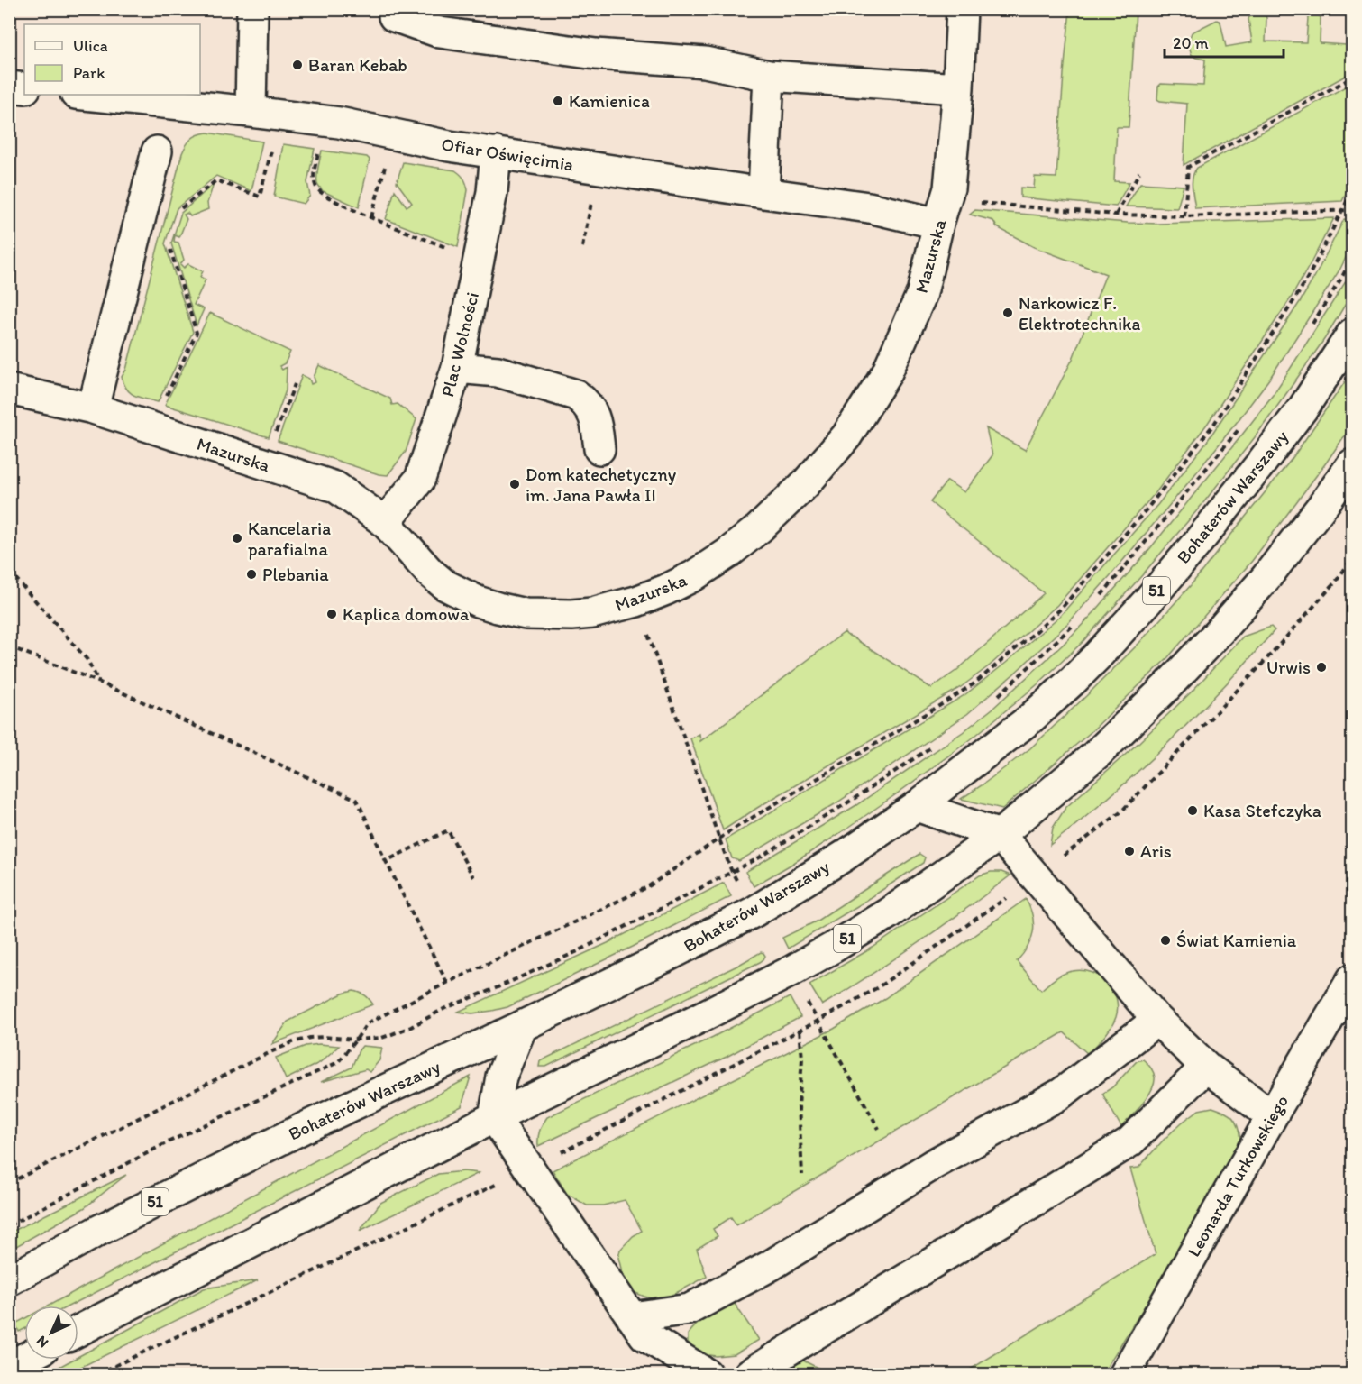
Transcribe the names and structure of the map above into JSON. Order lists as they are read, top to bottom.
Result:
{
  "streets": {
    "street": [
      "Ofiar Oświęcimia",
      "Mazurska",
      "Plac Wolności",
      "Bohaterów Warszawy",
      "51",
      "Leonarda Turkowskiego"
    ]
  },
  "crossings": [
    ["Ofiar Oświęcimia", "Mazurska"],
    ["Ofiar Oświęcimia", "Plac Wolności"],
    ["Mazurska", "Plac Wolności"]
  ],
  "places": [
    "Baran Kebab",
    "Kamienica",
    "Narkowicz F. Elektrotechnika",
    "Dom katechetyczny im. Jana Pawła II",
    "Kancelaria parafialna",
    "Plebania",
    "Kaplica domowa",
    "Urwis",
    "Kasa Stefczyka",
    "Aris",
    "Świat Kamienia"
  ],
  "legend": ["Ulica", "Park"],
  "scale_bar": "20 m",
  "north": "bottom left"
}
